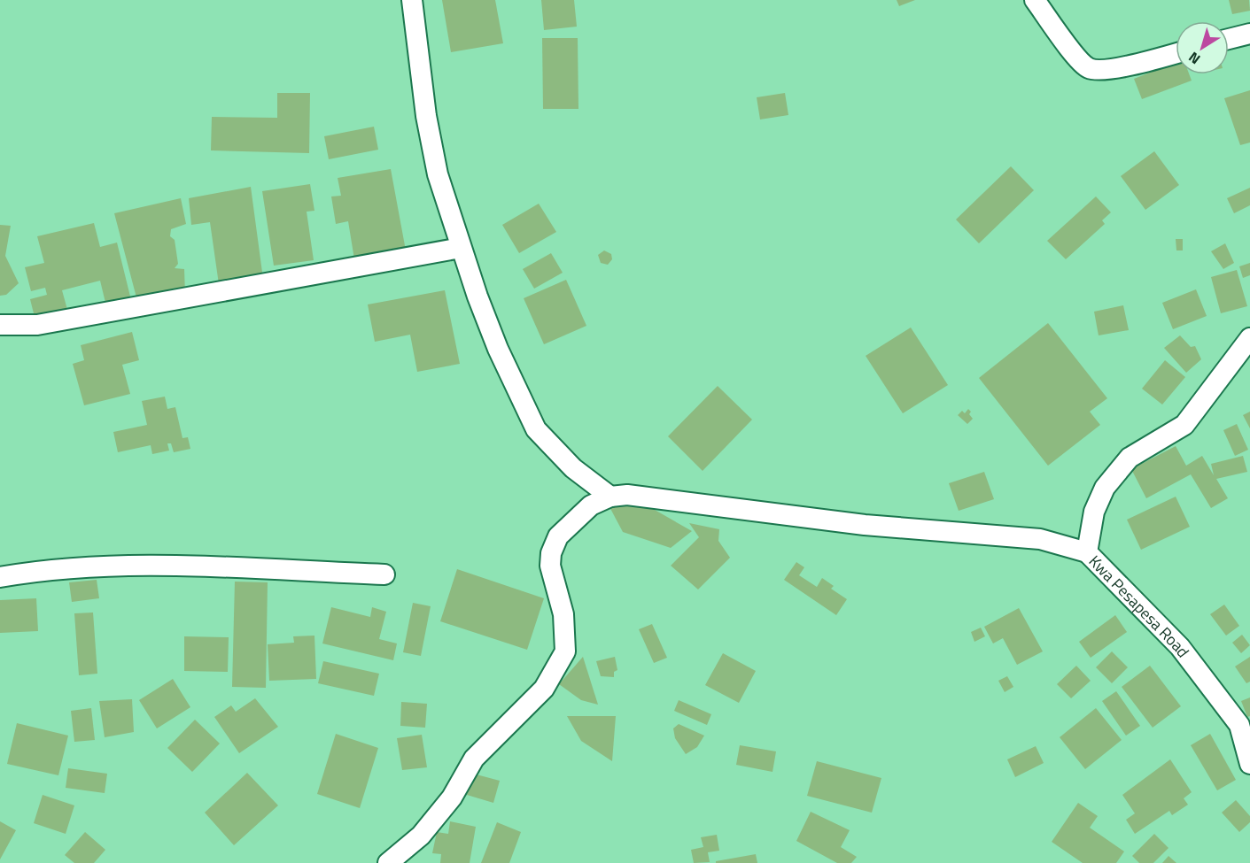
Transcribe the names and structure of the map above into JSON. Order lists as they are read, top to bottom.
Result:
{
  "streets": {
    "street": ["Kwa Pesapesa Road"]
  },
  "north": "bottom left"
}
